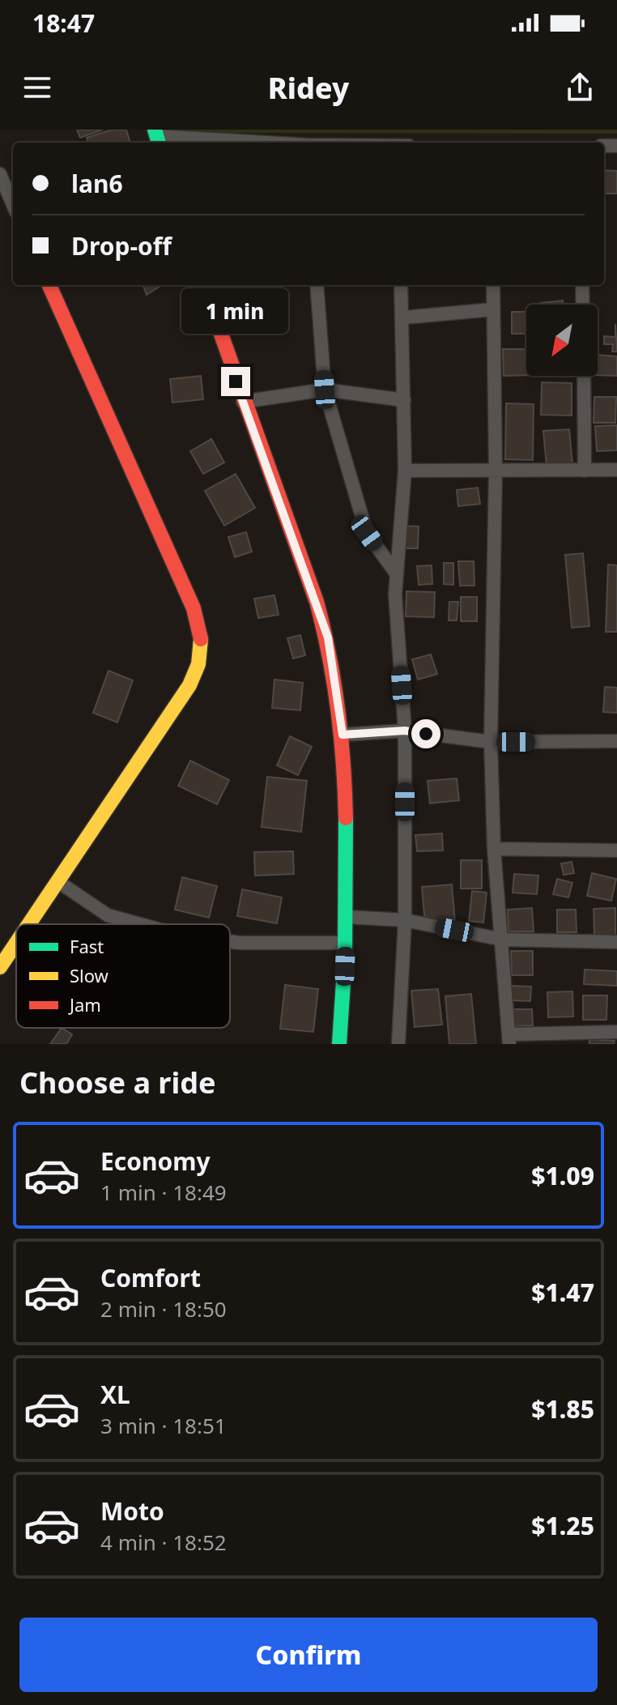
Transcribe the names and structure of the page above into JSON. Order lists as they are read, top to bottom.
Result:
{
  "legend": ["Fast", "Slow", "Jam"],
  "north": "bottom left",
  "page": {
    "status": "18:47",
    "header": "Ridey",
    "banner": ["lan6", "Drop-off"],
    "bubble": "1 min",
    "heading": "Choose a ride",
    "list": [
      {
        "name": "Economy",
        "note": "1 min · 18:49",
        "value": "$1.09"
      },
      {
        "name": "Comfort",
        "note": "2 min · 18:50",
        "value": "$1.47"
      },
      {
        "name": "XL",
        "note": "3 min · 18:51",
        "value": "$1.85"
      },
      {
        "name": "Moto",
        "note": "4 min · 18:52",
        "value": "$1.25"
      }
    ],
    "buttons": "Confirm"
  }
}
